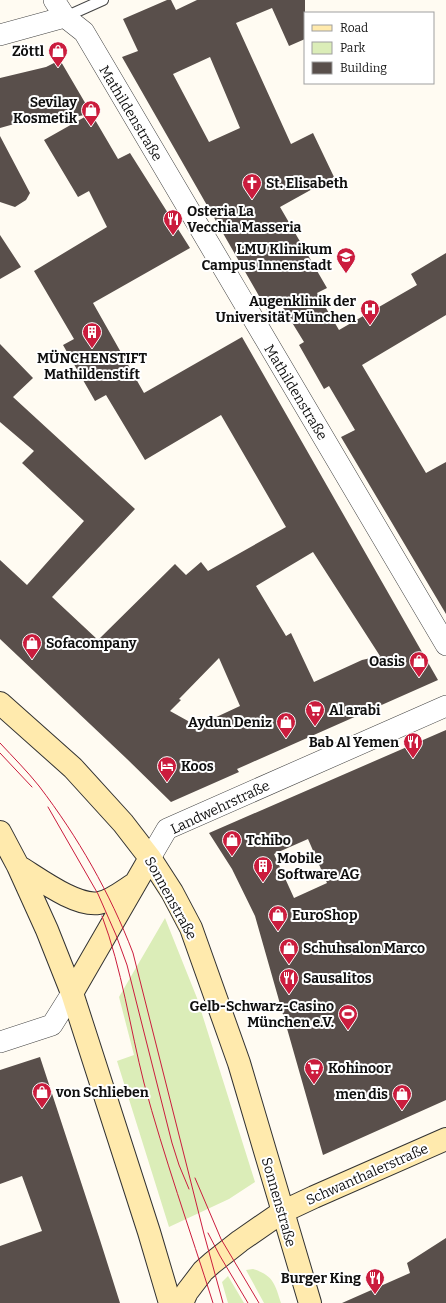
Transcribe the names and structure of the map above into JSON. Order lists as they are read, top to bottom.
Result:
{
  "streets": {
    "main road": ["Landwehrstraße", "Sonnenstraße", "Schwanthalerstraße"],
    "street": ["Mathildenstraße"]
  },
  "crossings": [
    ["Landwehrstraße", "Sonnenstraße"],
    ["Sonnenstraße", "Schwanthalerstraße"]
  ],
  "places": {
    "shop": [
      "Zöttl",
      "Sevilay Kosmetik",
      "Sofacompany",
      "Oasis",
      "Aydun Deniz",
      "Tchibo",
      "EuroShop",
      "Schuhsalon Marco",
      "von Schlieben",
      "men dis"
    ],
    "church": ["St. Elisabeth"],
    "restaurant": [
      "Osteria La Vecchia Masseria",
      "Bab Al Yemen",
      "Sausalitos",
      "Burger King"
    ],
    "school or university": ["LMU Klinikum Campus Innenstadt"],
    "hospital": ["Augenklinik der Universität München"],
    "building": ["MÜNCHENSTIFT Mathildenstift", "Mobile Software AG"],
    "supermarket": ["Al arabi", "Kohinoor"],
    "hotel": ["Koos"],
    "sports": ["Gelb-Schwarz-Casino München e.V."]
  },
  "legend": ["Road", "Park", "Building"]
}
